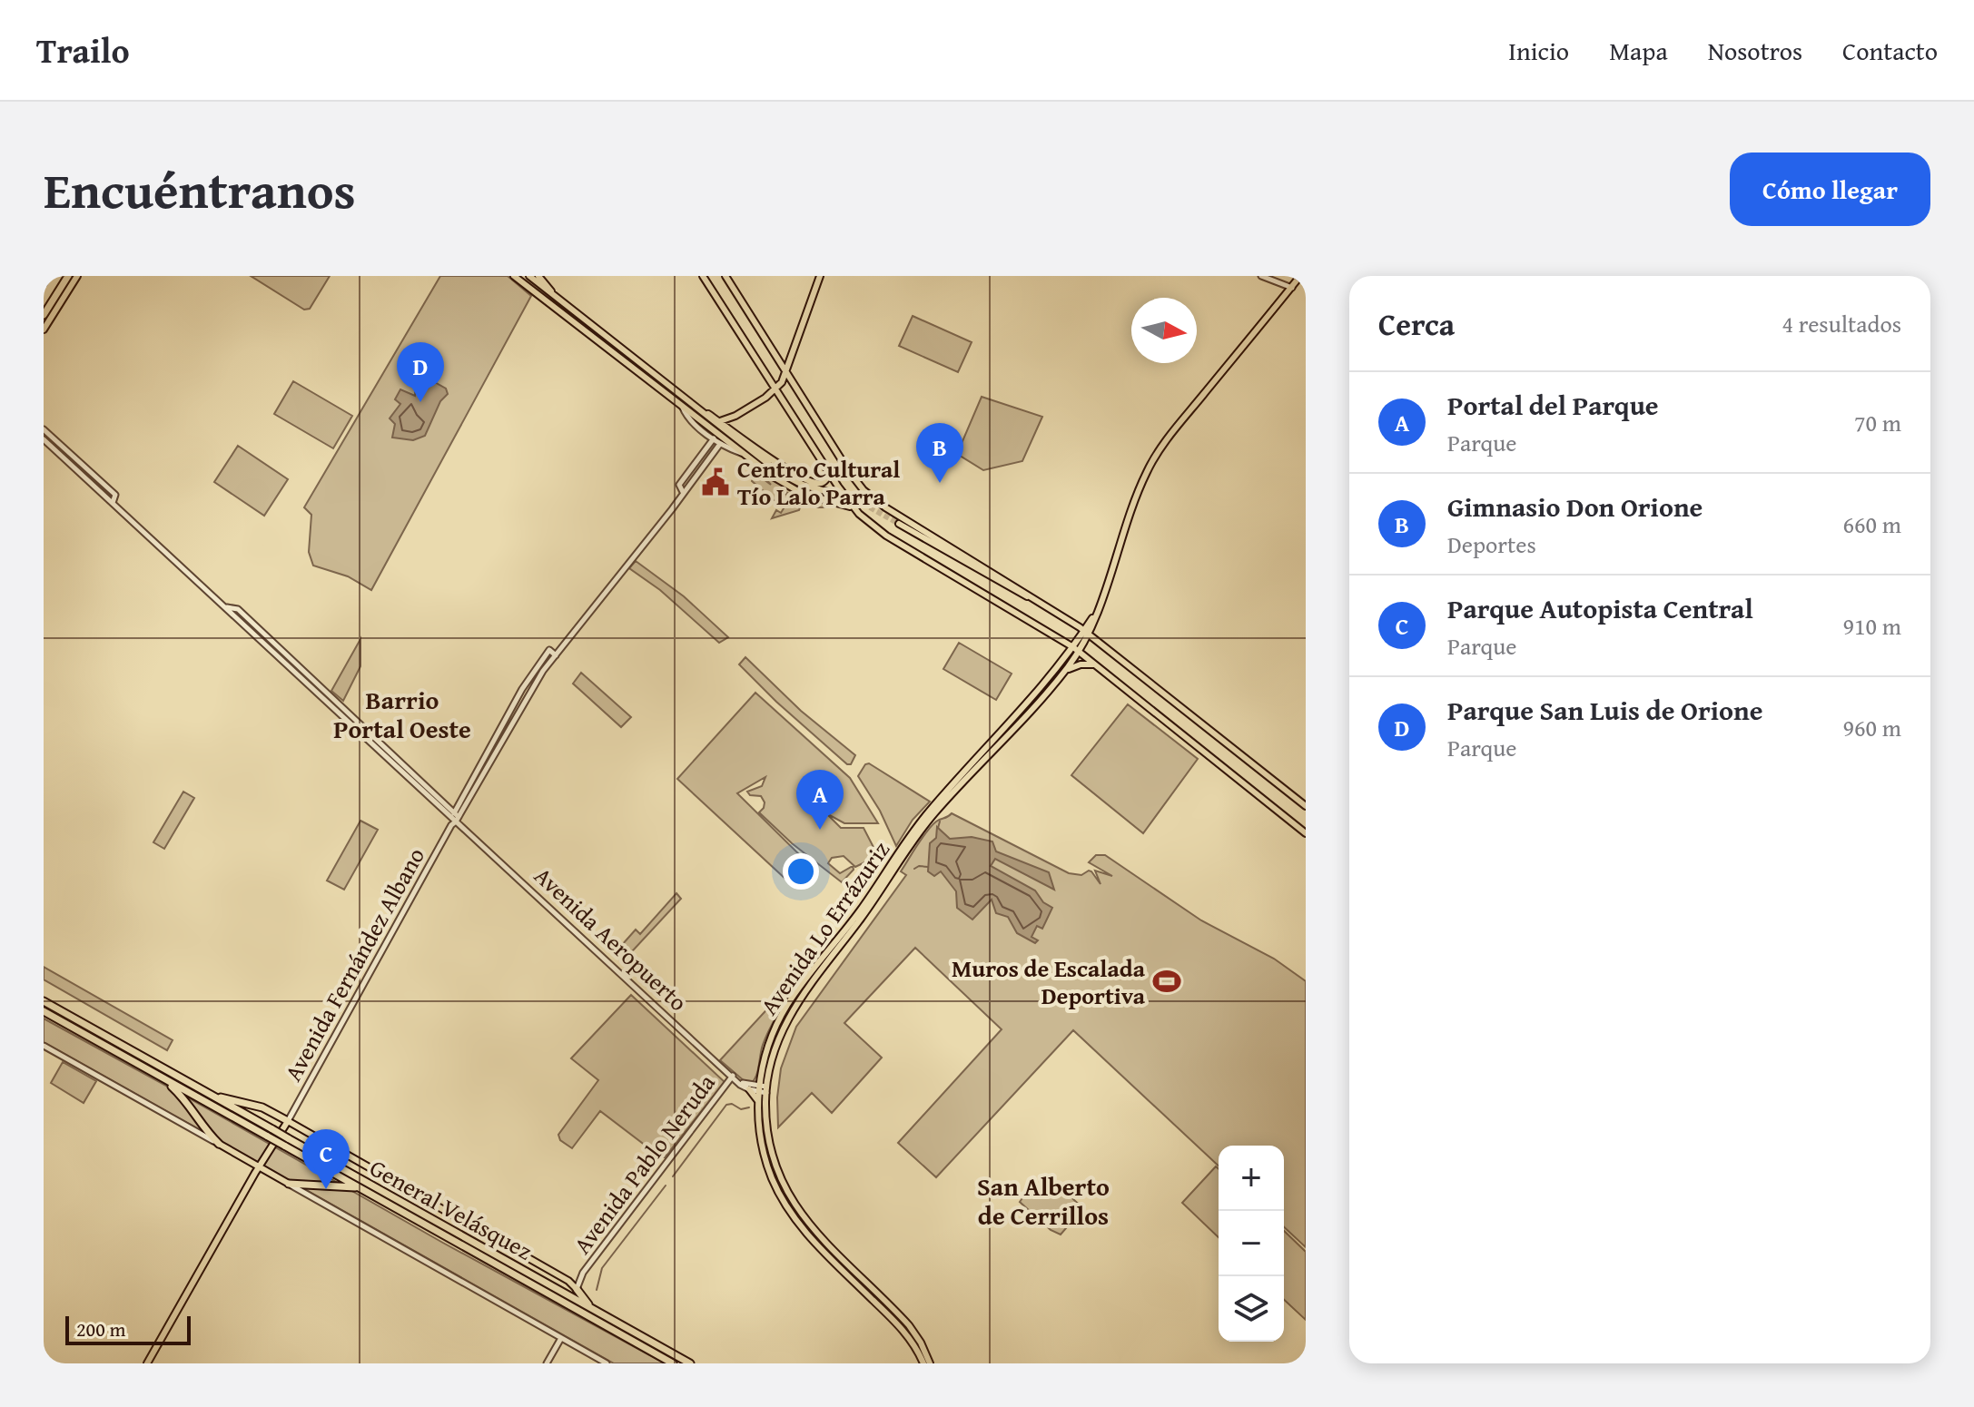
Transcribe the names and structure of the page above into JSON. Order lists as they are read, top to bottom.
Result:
{
  "streets": {
    "highway": ["General Velásquez"],
    "main road": ["Avenida Lo Errázuriz"],
    "street": ["Avenida Aeropuerto", "Avenida Fernández Albano", "Avenida Pablo Neruda"]
  },
  "crossings": [
    ["Avenida Lo Errázuriz", "Avenida Aeropuerto"],
    ["Avenida Aeropuerto", "Avenida Fernández Albano"],
    ["Avenida Aeropuerto", "Avenida Pablo Neruda"]
  ],
  "districts": ["Barrio Portal Oeste", "San Alberto de Cerrillos"],
  "places": {
    "public building": ["Centro Cultural Tío Lalo Parra"],
    "sports": ["Muros de Escalada Deportiva"]
  },
  "scale_bar": "200 m",
  "north": "right",
  "page": {
    "header": "Trailo",
    "nav": [
      "Inicio",
      "Mapa",
      "Nosotros",
      "Contacto"
    ],
    "title": "Encuéntranos",
    "buttons": "Cómo llegar",
    "heading": ["Cerca", "4 resultados"],
    "pins": [
      "D",
      "B",
      "A",
      "C"
    ],
    "list": [
      {
        "mark": "A",
        "name": "Portal del Parque",
        "note": "Parque",
        "value": "70 m"
      },
      {
        "mark": "B",
        "name": "Gimnasio Don Orione",
        "note": "Deportes",
        "value": "660 m"
      },
      {
        "mark": "C",
        "name": "Parque Autopista Central",
        "note": "Parque",
        "value": "910 m"
      },
      {
        "mark": "D",
        "name": "Parque San Luis de Orione",
        "note": "Parque",
        "value": "960 m"
      }
    ],
    "map_buttons": ["+", "−"],
    "scale": "200 m"
  }
}
